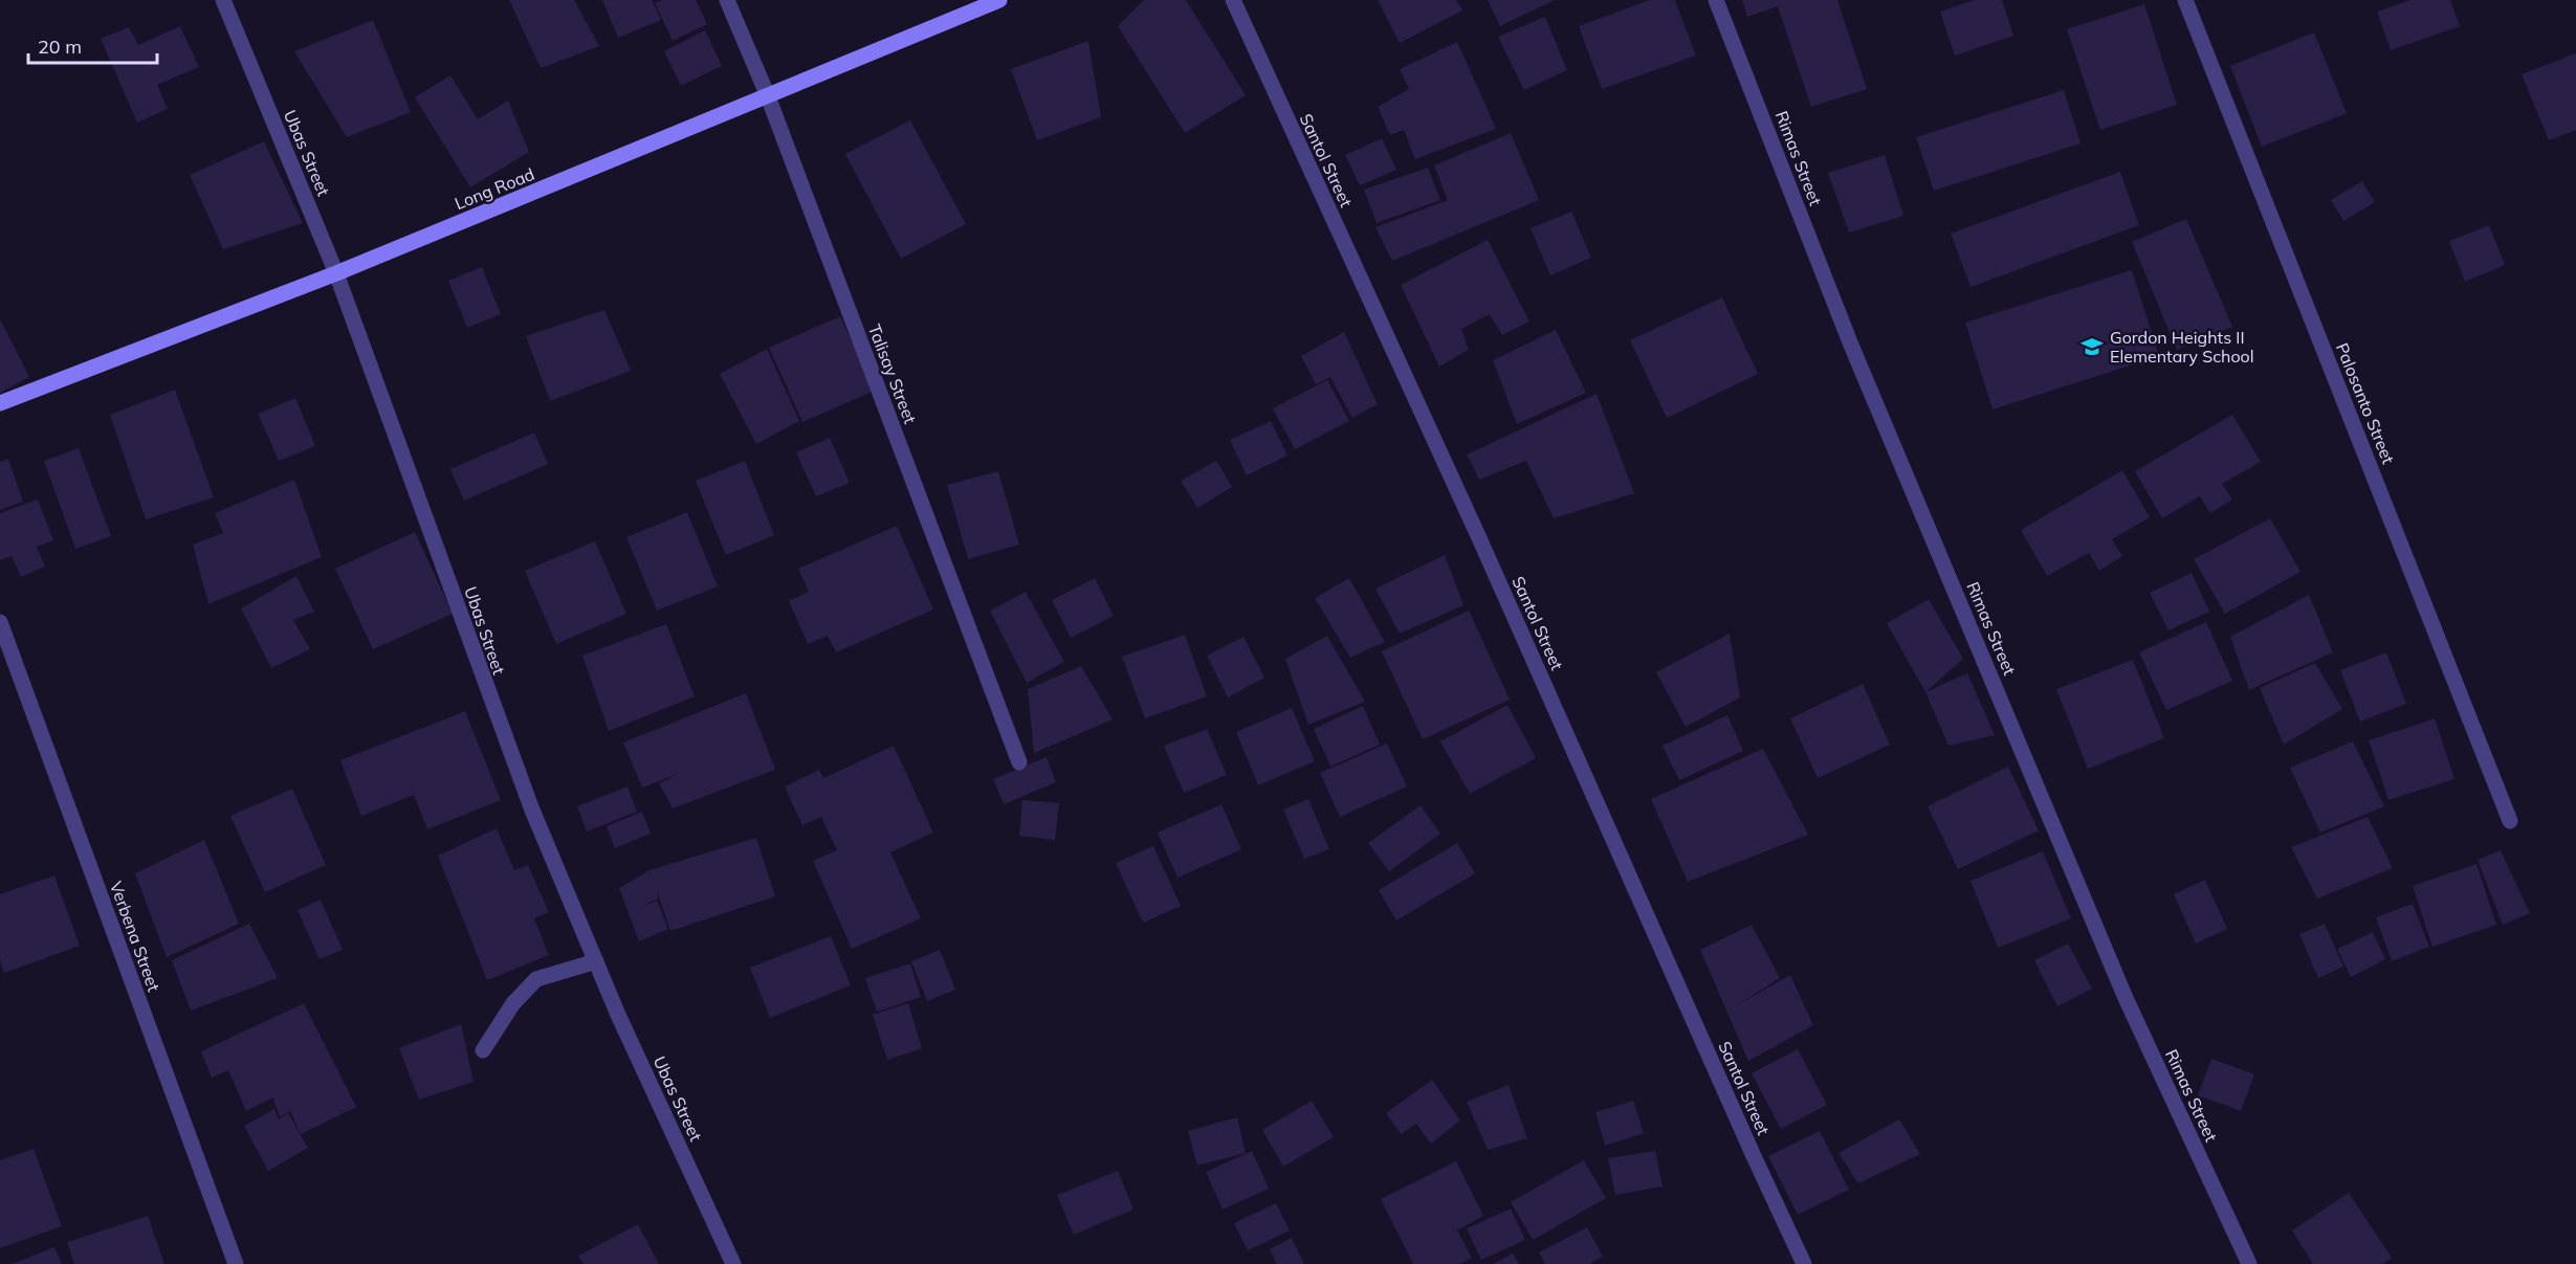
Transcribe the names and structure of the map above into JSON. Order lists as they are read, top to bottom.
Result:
{
  "streets": {
    "street": [
      "Ubas Street",
      "Rimas Street",
      "Santol Street",
      "Long Road",
      "Talisay Street",
      "Palosanto Street",
      "Verbena Street"
    ]
  },
  "crossings": [
    ["Ubas Street", "Long Road"],
    ["Long Road", "Talisay Street"]
  ],
  "places": {
    "school or university": ["Gordon Heights II Elementary School"]
  },
  "scale_bar": "20 m"
}
